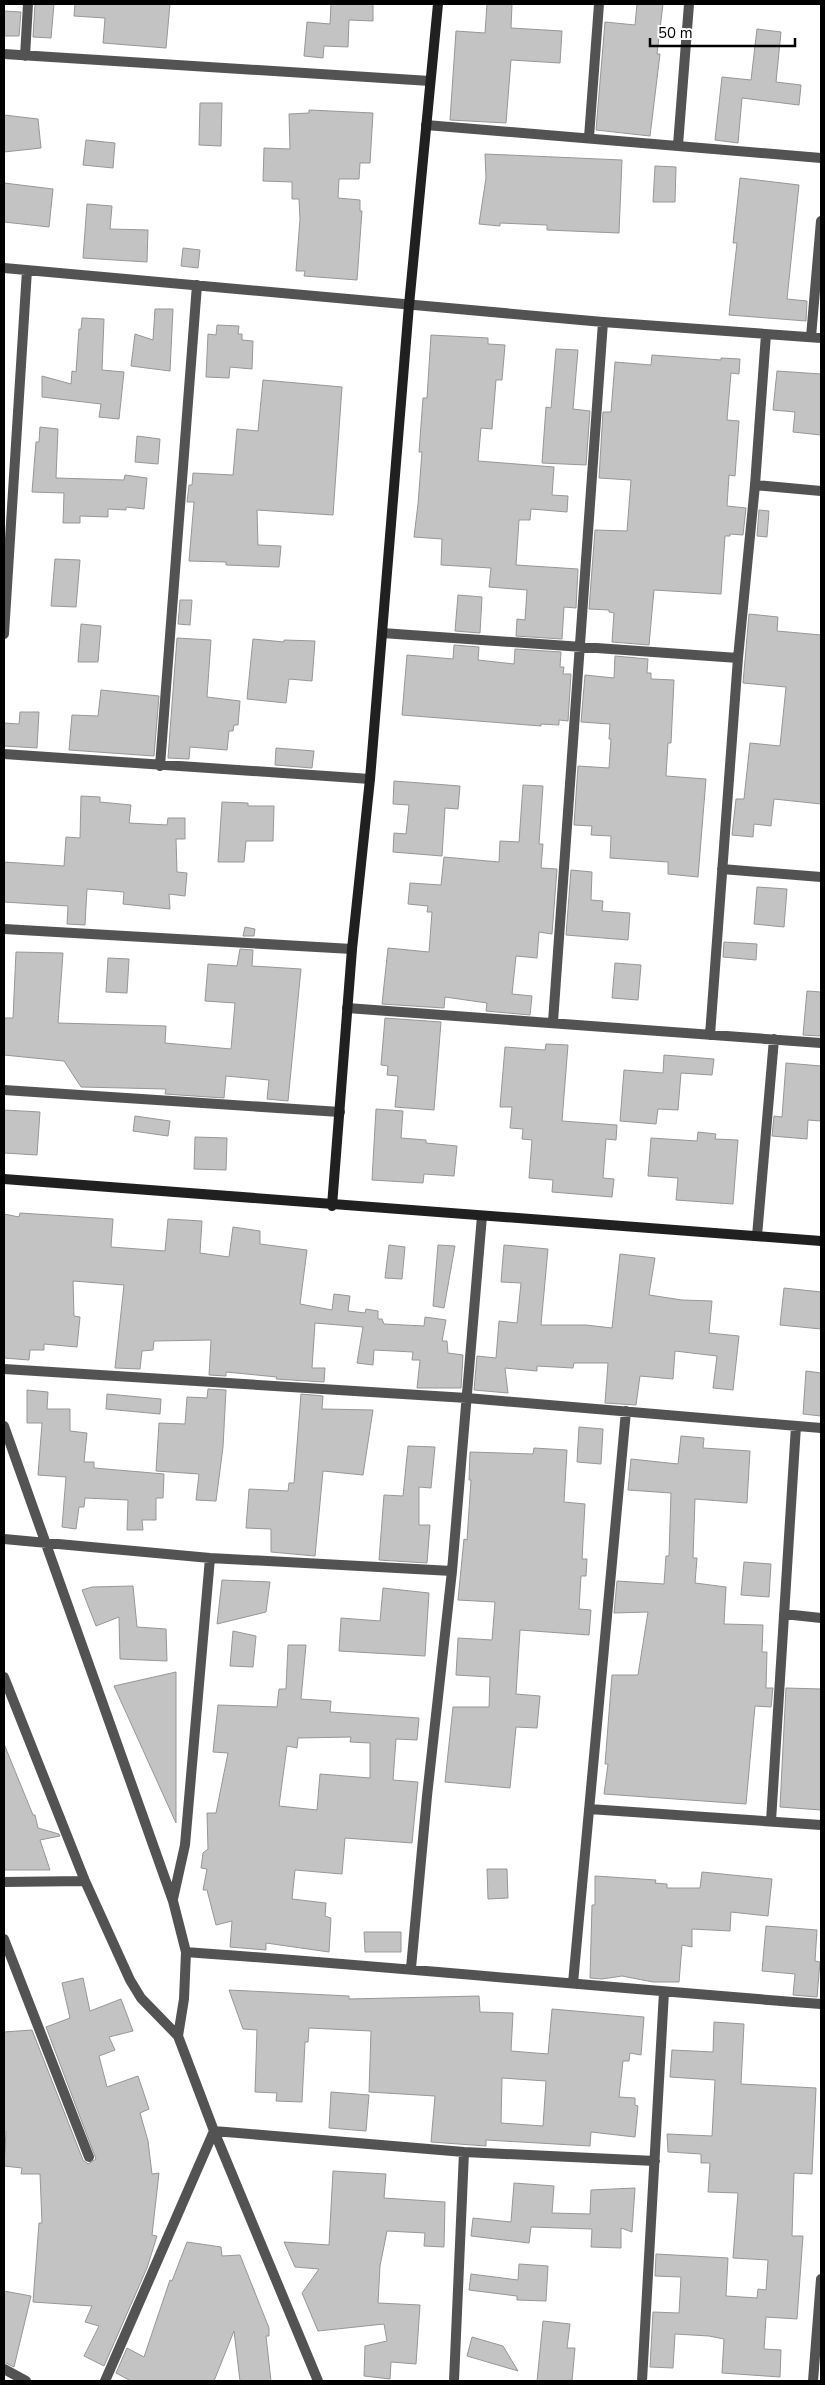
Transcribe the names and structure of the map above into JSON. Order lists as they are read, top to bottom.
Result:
{
  "scale_bar": "50 m"
}
